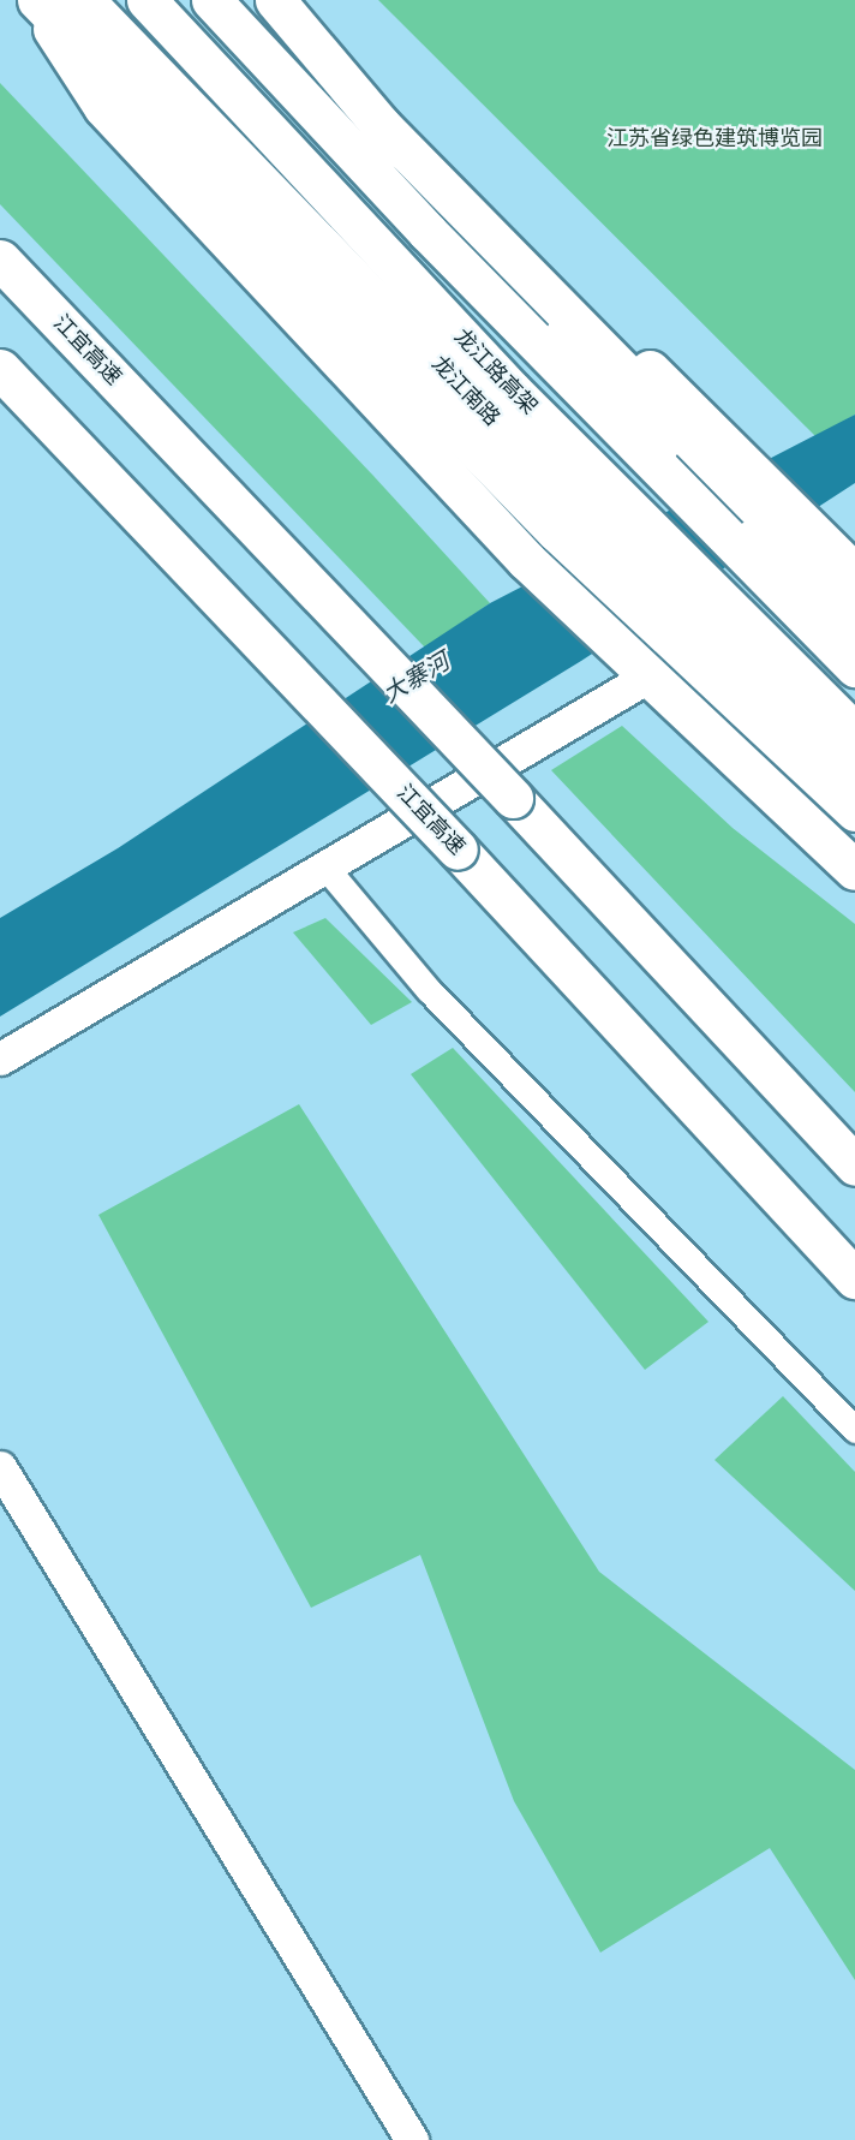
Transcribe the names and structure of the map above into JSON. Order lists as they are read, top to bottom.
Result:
{
  "streets": {
    "main road": ["江宜高速", "龙江路高架", "龙江南路"]
  },
  "water": ["大寨河"],
  "parks": ["江苏省绿色建筑博览园"]
}
